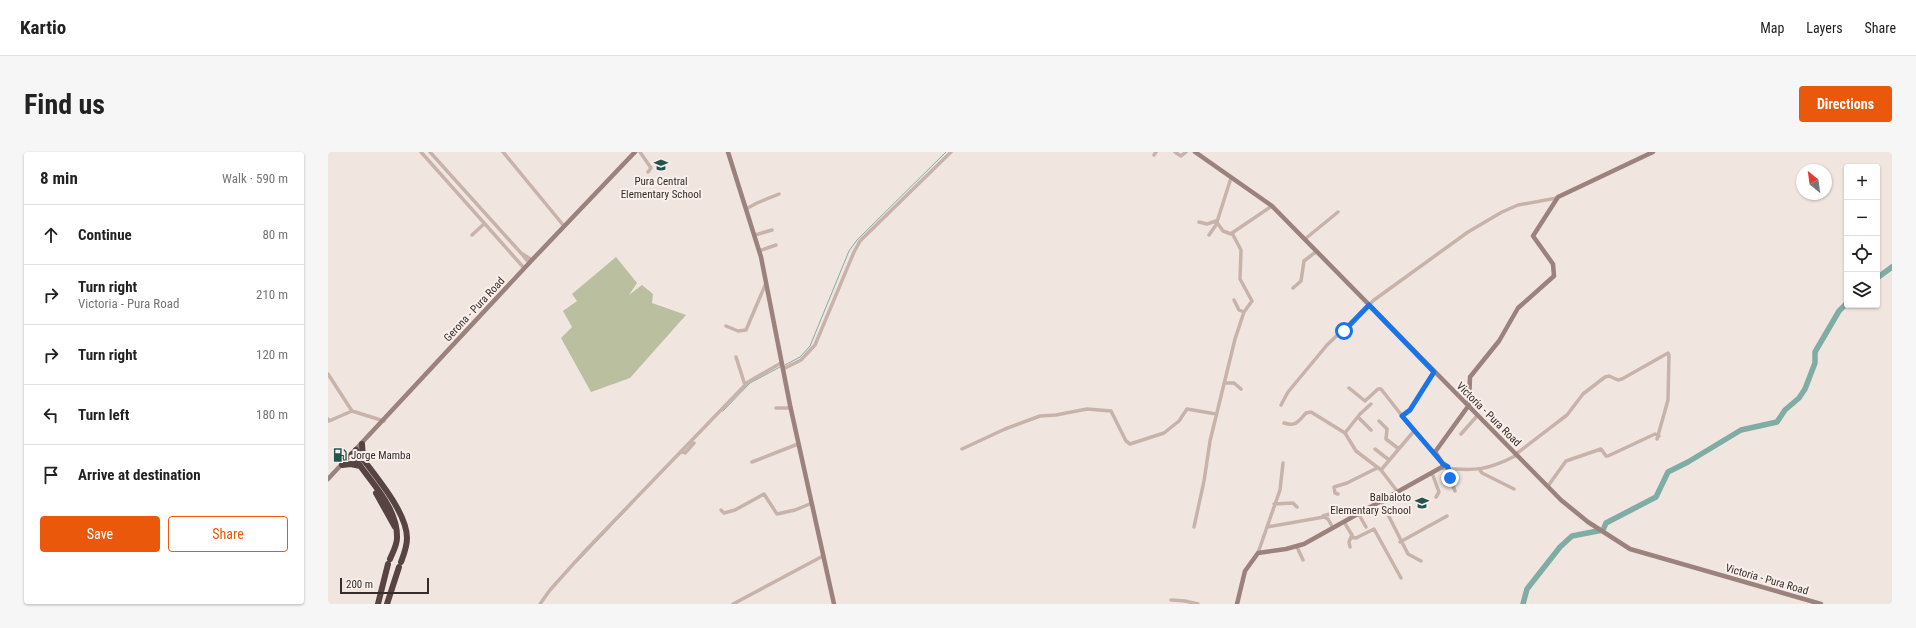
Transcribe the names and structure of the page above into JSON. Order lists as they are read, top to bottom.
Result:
{
  "streets": {
    "main road": ["Gerona - Pura Road", "Victoria - Pura Road"]
  },
  "places": {
    "school or university": ["Pura Central Elementary School", "Balbaloto Elementary School"],
    "fuel station": ["Jorge Mamba"]
  },
  "scale_bar": "200 m",
  "north": "top left",
  "page": {
    "header": "Kartio",
    "nav": ["Map", "Layers", "Share"],
    "buttons": [
      "Directions",
      ["Save", "Share"]
    ],
    "title": "Find us",
    "heading": ["8 min", "Walk · 590 m"],
    "map_buttons": ["+", "−"],
    "list": [
      ["Continue", "80 m"],
      ["Turn right", "Victoria - Pura Road", "210 m"],
      ["Turn right", "120 m"],
      ["Turn left", "180 m"],
      "Arrive at destination"
    ],
    "scale": "200 m"
  }
}
